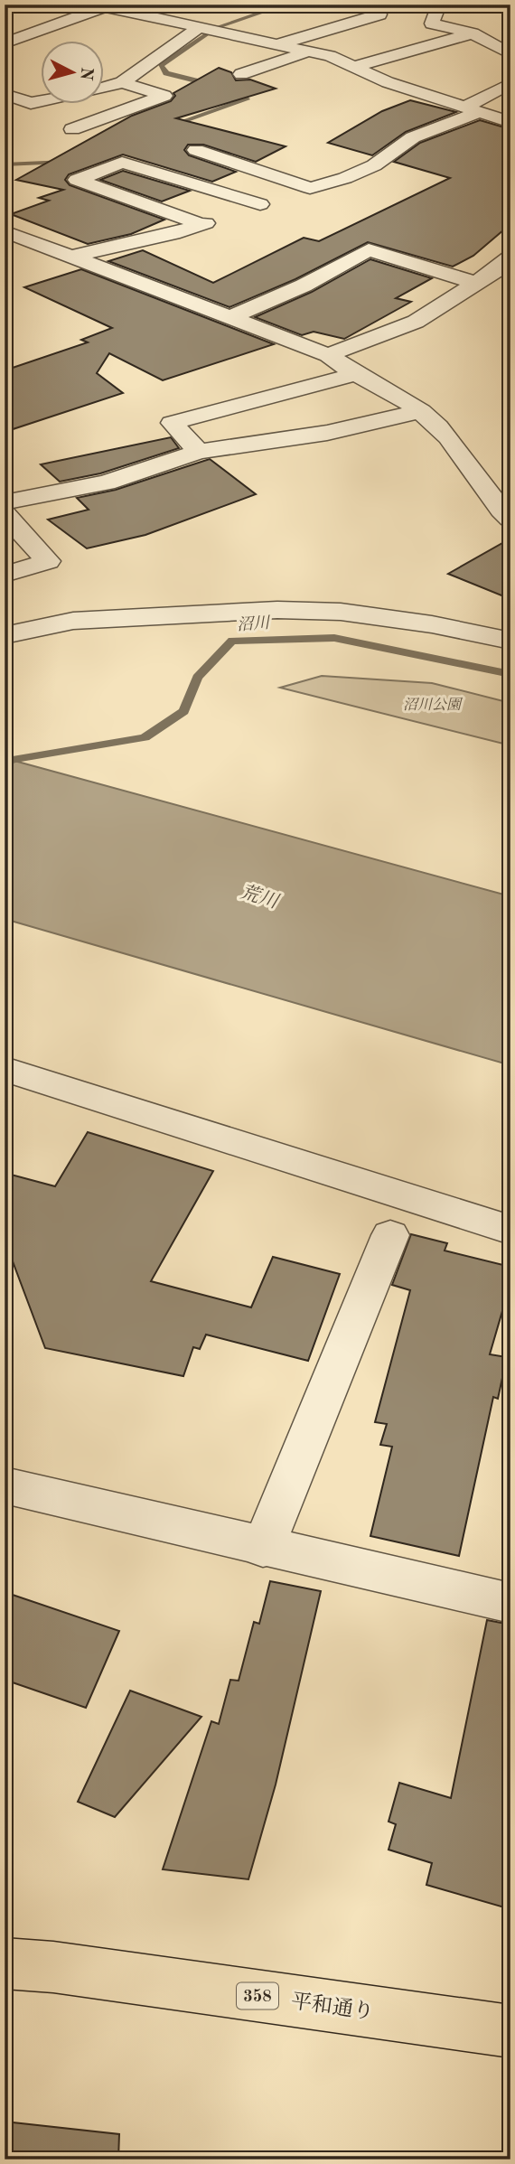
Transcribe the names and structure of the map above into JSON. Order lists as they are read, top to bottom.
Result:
{
  "streets": {
    "highway": ["358", "平和通り"]
  },
  "water": ["沼川", "荒川"],
  "parks": ["沼川公園"],
  "north": "right"
}
